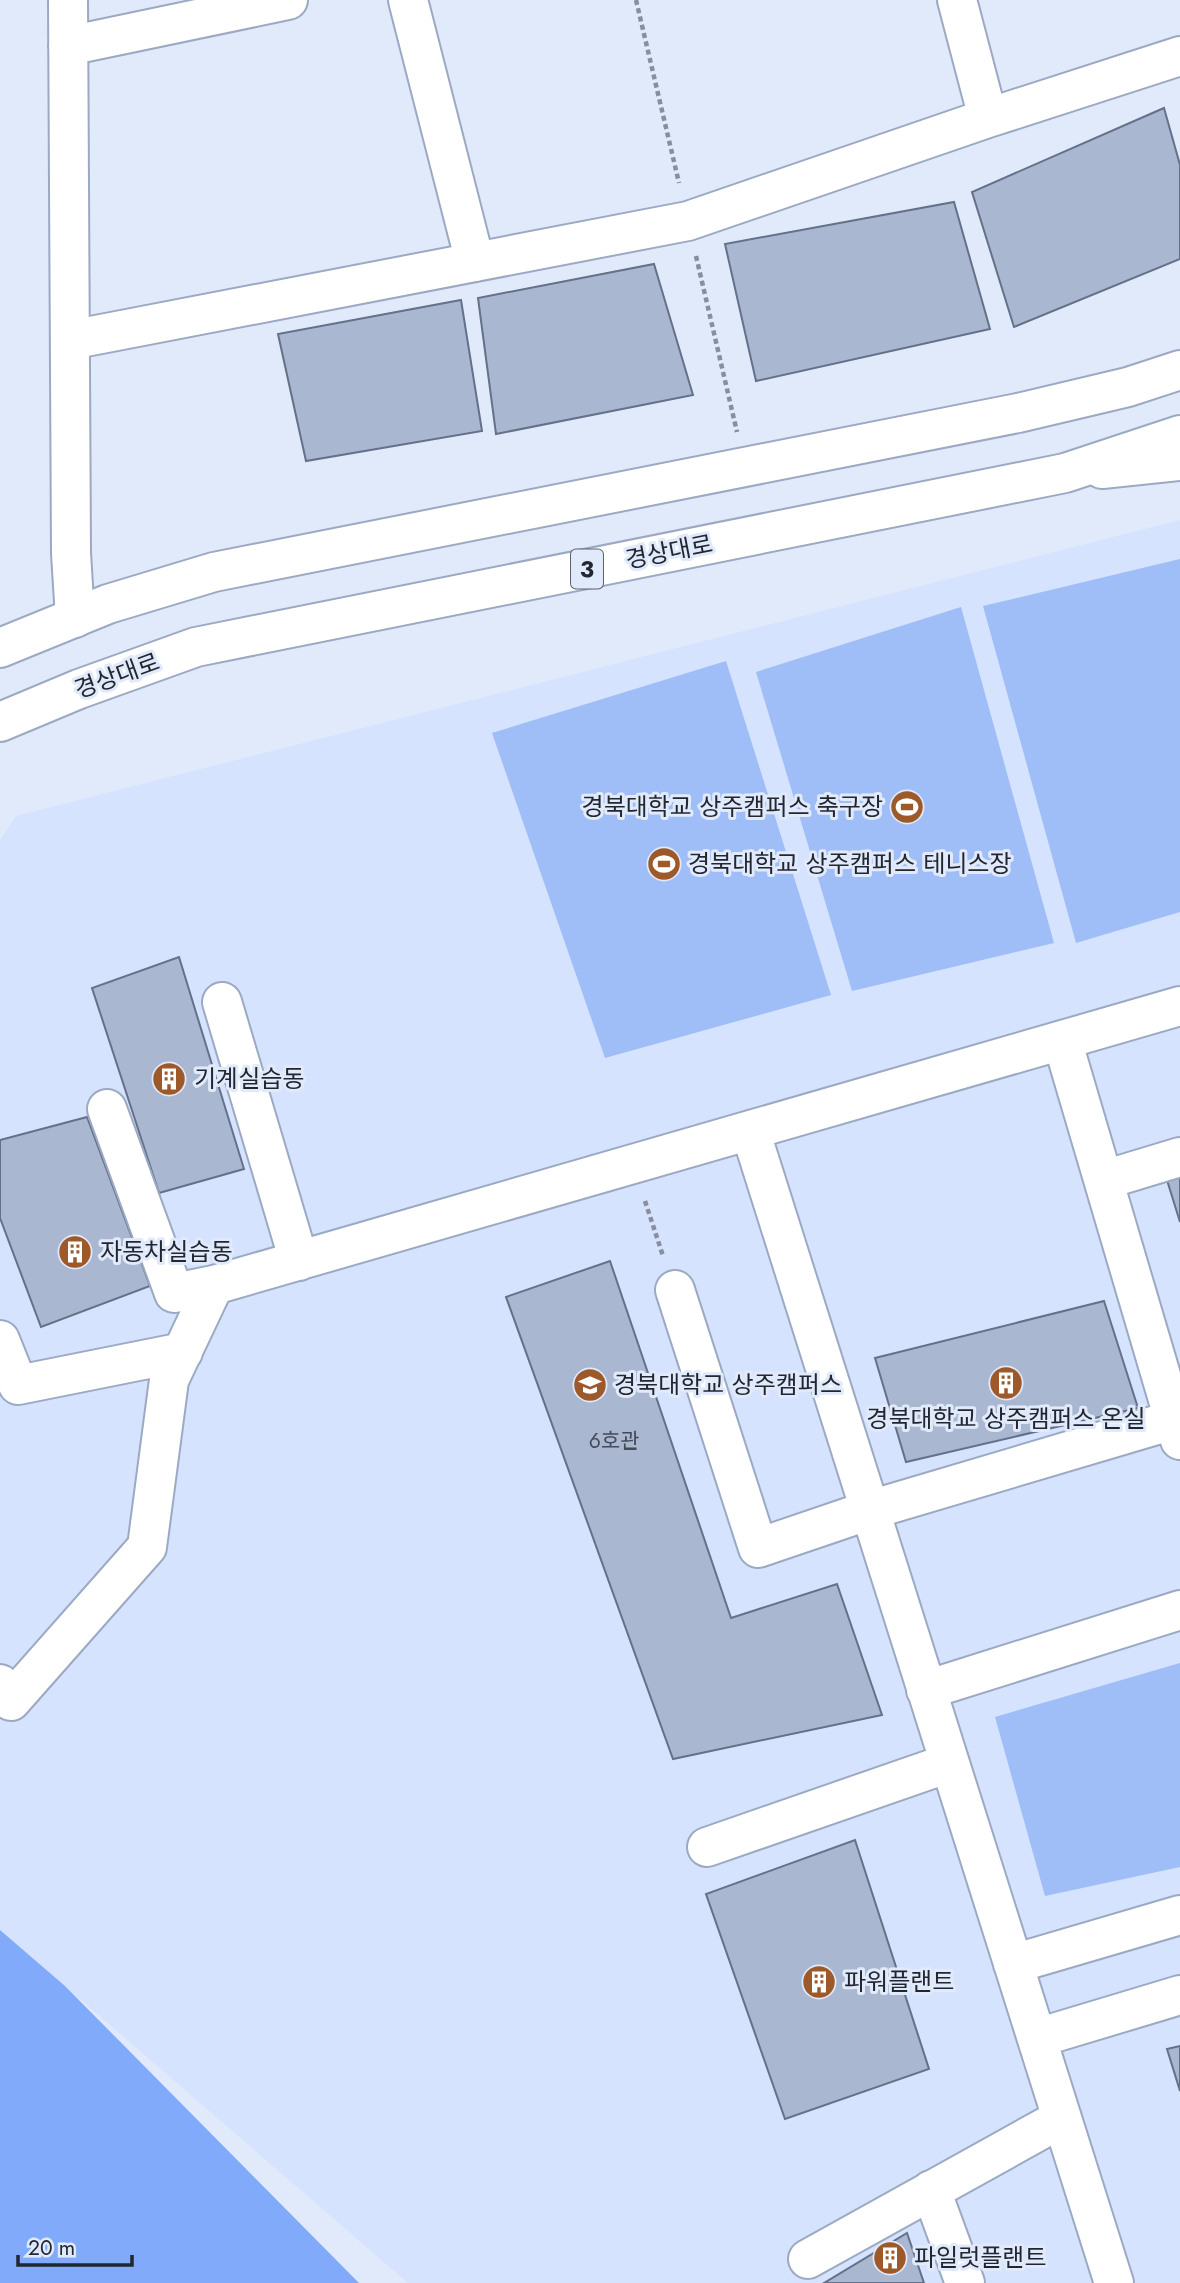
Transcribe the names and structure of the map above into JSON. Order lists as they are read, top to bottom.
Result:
{
  "streets": {
    "street": ["경상대로", "3"]
  },
  "places": {
    "sports": ["경북대학교 상주캠퍼스 축구장", "경북대학교 상주캠퍼스 테니스장"],
    "building": [
      "기계실습동",
      "자동차실습동",
      "경북대학교 상주캠퍼스 온실",
      "파워플랜트",
      "파일럿플랜트"
    ],
    "school or university": ["경북대학교 상주캠퍼스"]
  },
  "house_numbers": ["6호관"],
  "scale_bar": "20 m"
}
